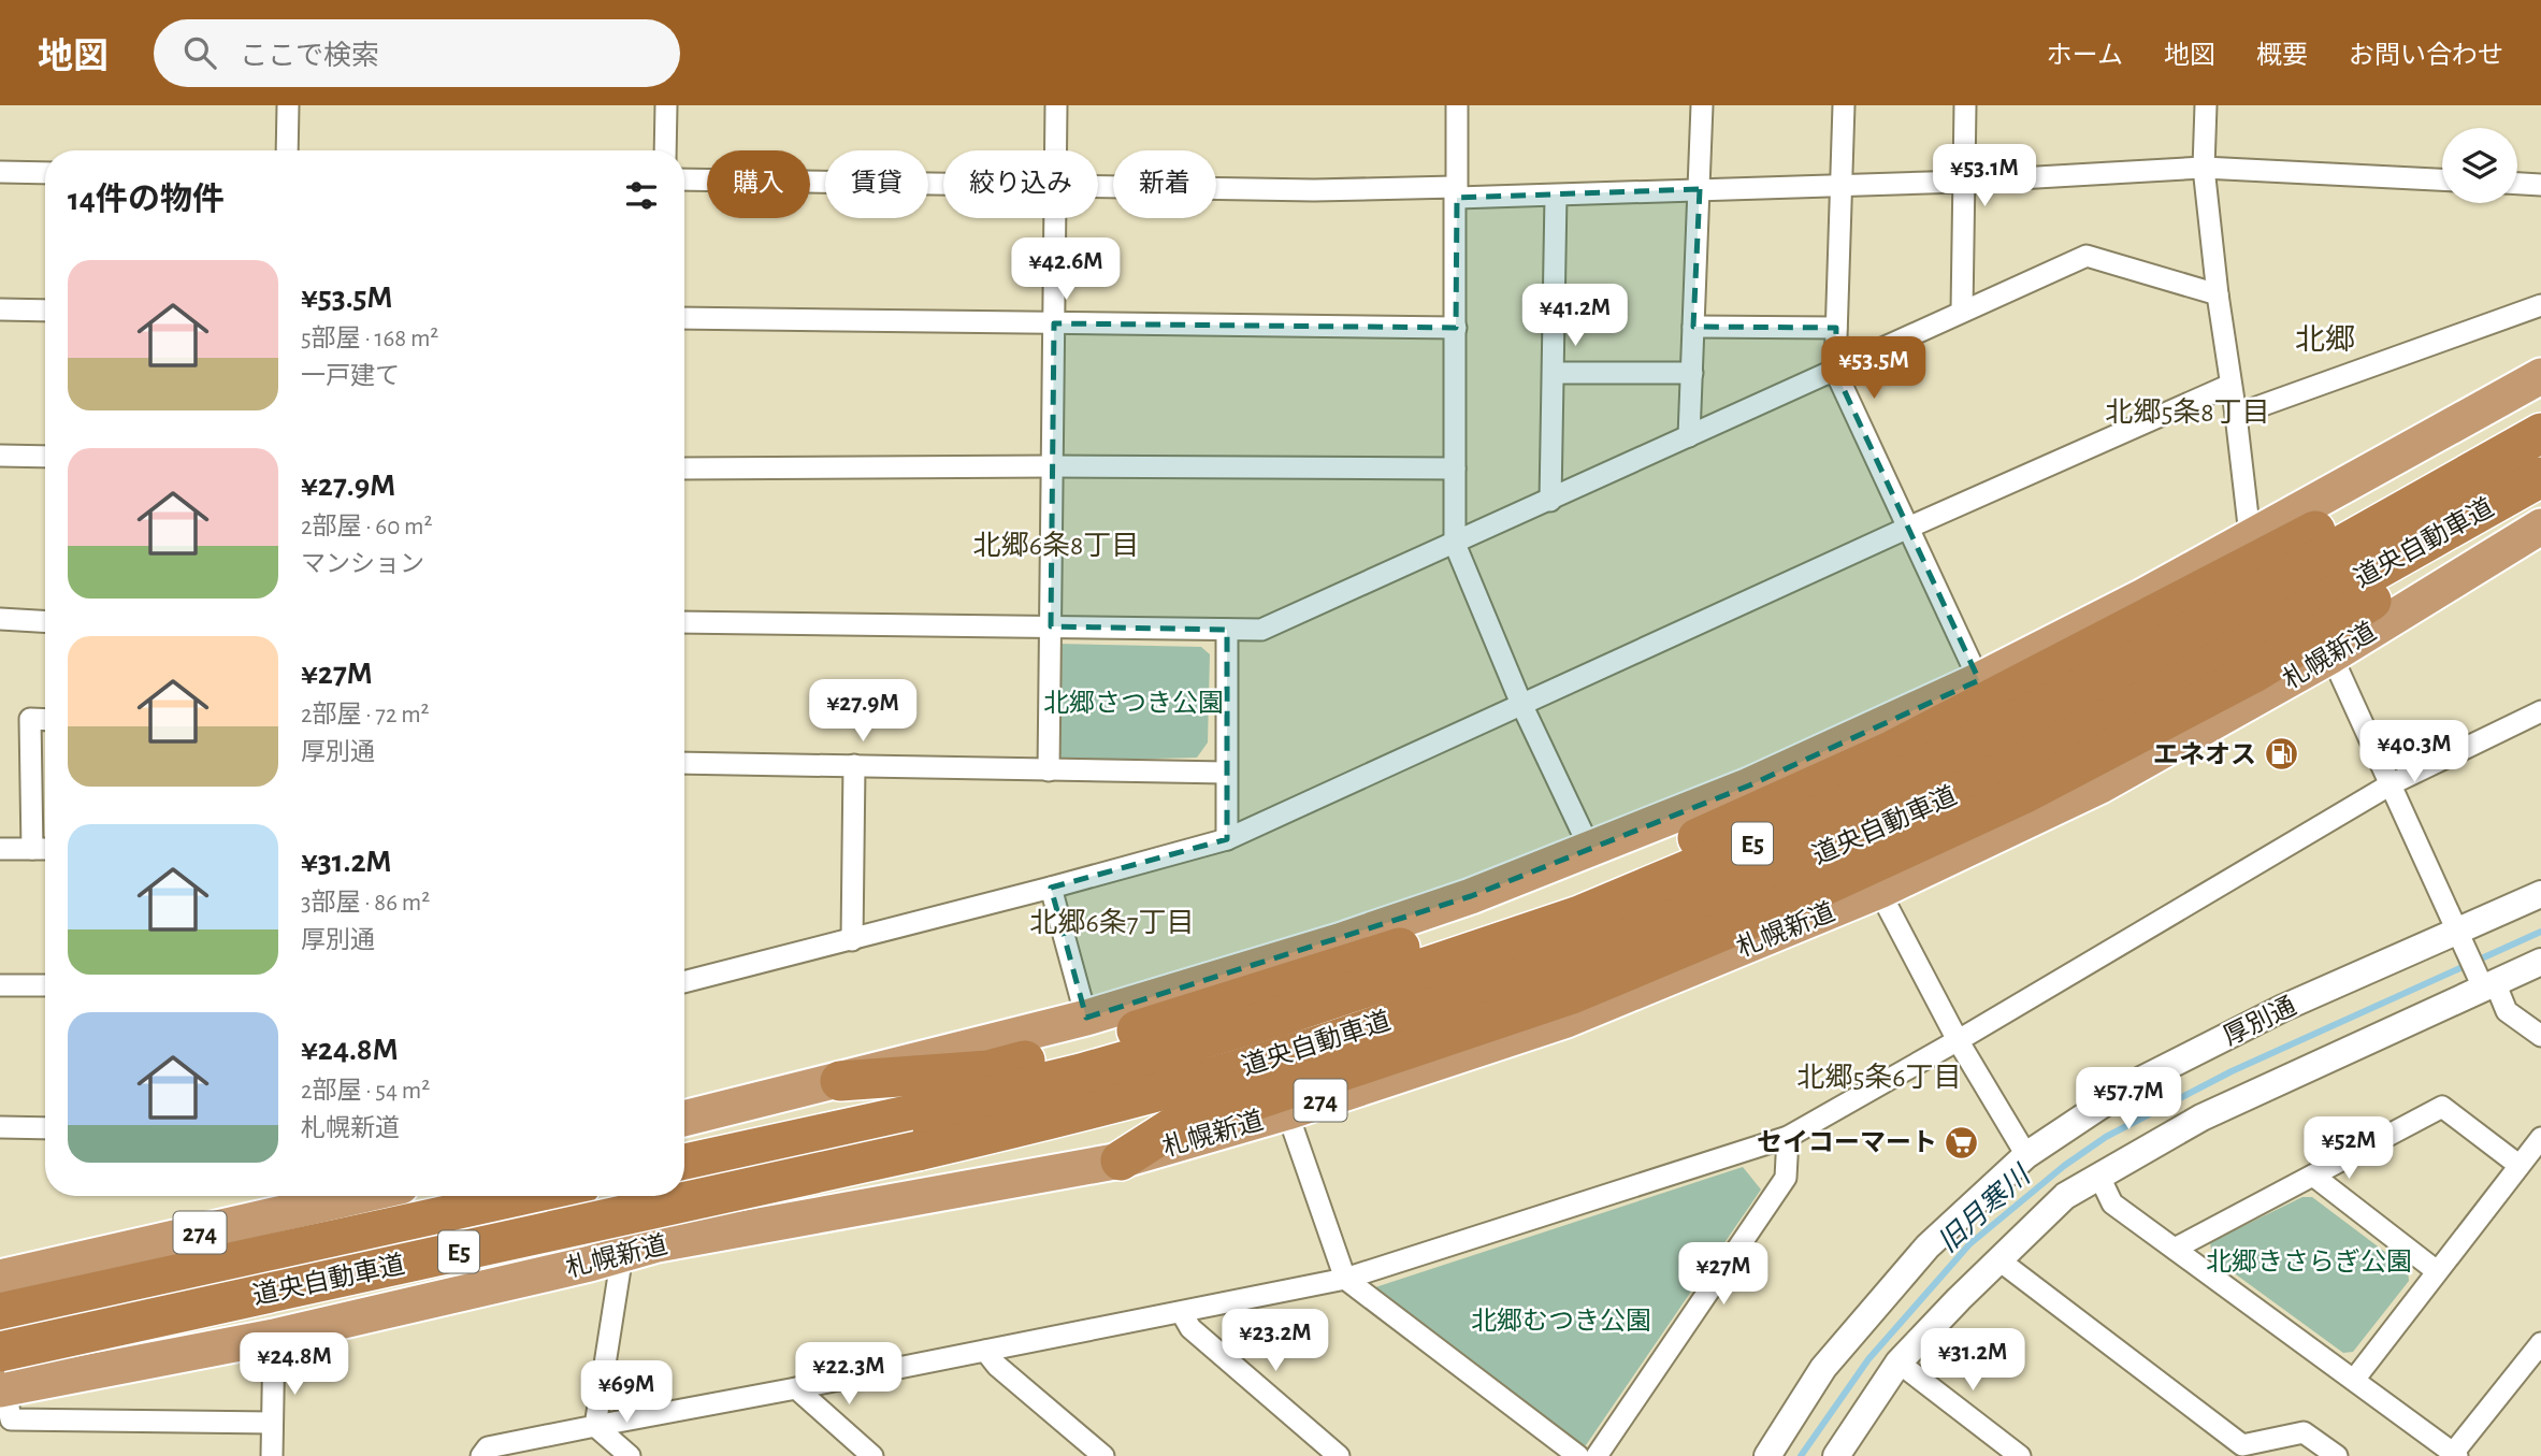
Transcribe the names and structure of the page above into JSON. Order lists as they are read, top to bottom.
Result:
{
  "streets": {
    "highway": [
      "道央自動車道",
      "札幌新道",
      "E5",
      "274"
    ],
    "street": ["厚別通"]
  },
  "crossings": [
    ["道央自動車道", "札幌新道"]
  ],
  "districts": [
    "北郷",
    "北郷5条8丁目",
    "北郷6条8丁目",
    "北郷6条7丁目",
    "北郷5条6丁目"
  ],
  "water": ["旧月寒川"],
  "parks": ["北郷さつき公園", "北郷きさらぎ公園", "北郷むつき公園"],
  "places": {
    "fuel station": ["エネオス"],
    "supermarket": ["セイコーマート"]
  },
  "page": {
    "header": "地図",
    "search": "ここで検索",
    "nav": [
      "ホーム",
      "地図",
      "概要",
      "お問い合わせ"
    ],
    "price": [
      "¥53.1M",
      "¥42.6M",
      "¥41.2M",
      "¥53.5M",
      "¥27.9M",
      "¥40.3M",
      "¥57.7M",
      "¥52M",
      "¥27M",
      "¥23.2M",
      "¥31.2M",
      "¥24.8M",
      "¥22.3M",
      "¥69M"
    ],
    "chip": [
      "購入",
      "賃貸",
      "絞り込み",
      "新着"
    ],
    "heading": "14件の物件",
    "list": [
      {
        "name": "¥53.5M",
        "note": "5部屋 · 168 m² · 一戸建て"
      },
      {
        "name": "¥27.9M",
        "note": "2部屋 · 60 m² · マンション"
      },
      {
        "name": "¥27M",
        "note": "2部屋 · 72 m² · 厚別通"
      },
      {
        "name": "¥31.2M",
        "note": "3部屋 · 86 m² · 厚別通"
      },
      {
        "name": "¥24.8M",
        "note": "2部屋 · 54 m² · 札幌新道"
      }
    ]
  }
}
